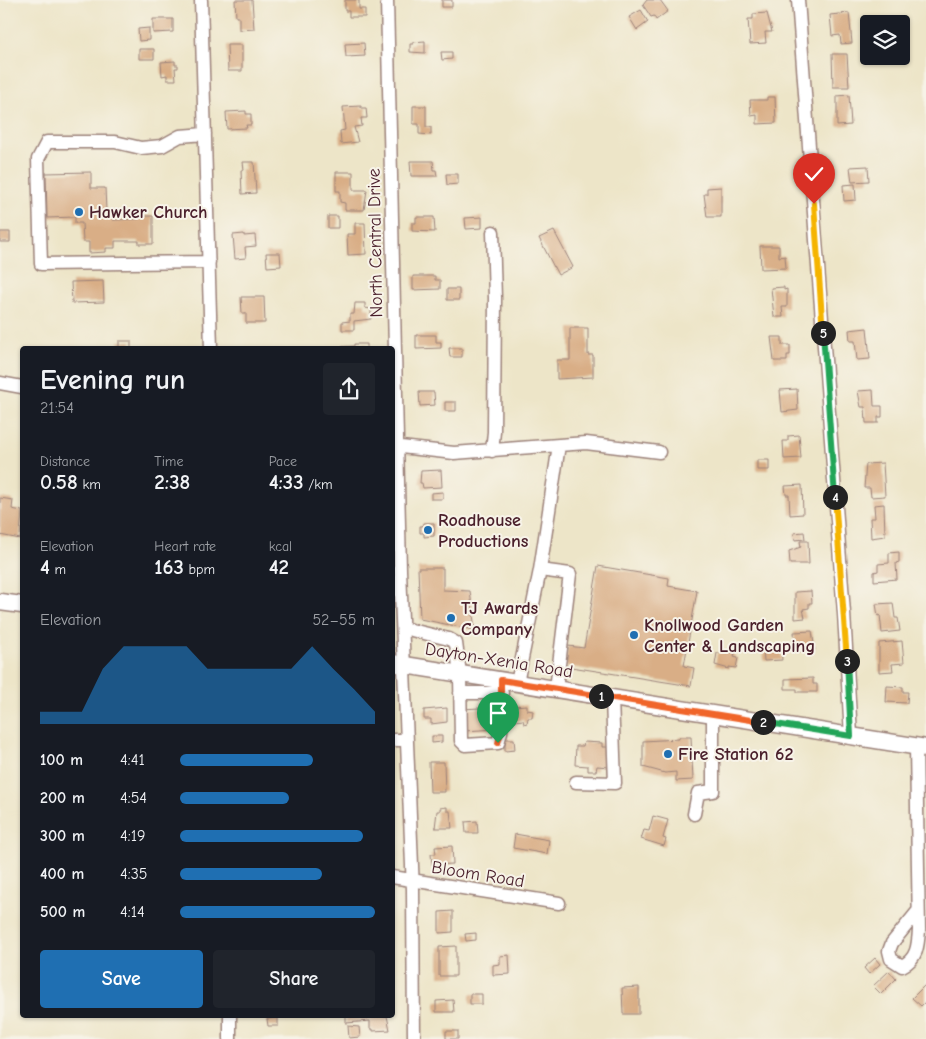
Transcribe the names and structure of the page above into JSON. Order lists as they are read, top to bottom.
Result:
{
  "streets": {
    "main road": ["Dayton-Xenia Road"],
    "street": ["North Central Drive", "Bloom Road"]
  },
  "crossings": [
    ["North Central Drive", "Dayton-Xenia Road"],
    ["North Central Drive", "Bloom Road"]
  ],
  "places": [
    "Hawker Church",
    "Roadhouse Productions",
    "TJ Awards Company",
    "Knollwood Garden Center & Landscaping",
    "Fire Station 62"
  ],
  "page": {
    "pins": [
      "5",
      "4",
      "3",
      "1",
      "2"
    ],
    "heading": ["Evening run", "21:54"],
    "stats": [
      ["Distance", "0.58 km"],
      ["Time", "2:38"],
      ["Pace", "4:33 /km"],
      ["Elevation", "4 m"],
      ["Heart rate", "163 bpm"],
      ["kcal", "42"]
    ],
    "chart": ["Elevation", "52–55 m"],
    "list": [
      {
        "name": "100 m",
        "note": "4:41"
      },
      {
        "name": "200 m",
        "note": "4:54"
      },
      {
        "name": "300 m",
        "note": "4:19"
      },
      {
        "name": "400 m",
        "note": "4:35"
      },
      {
        "name": "500 m",
        "note": "4:14"
      }
    ],
    "buttons": ["Save", "Share"]
  }
}
